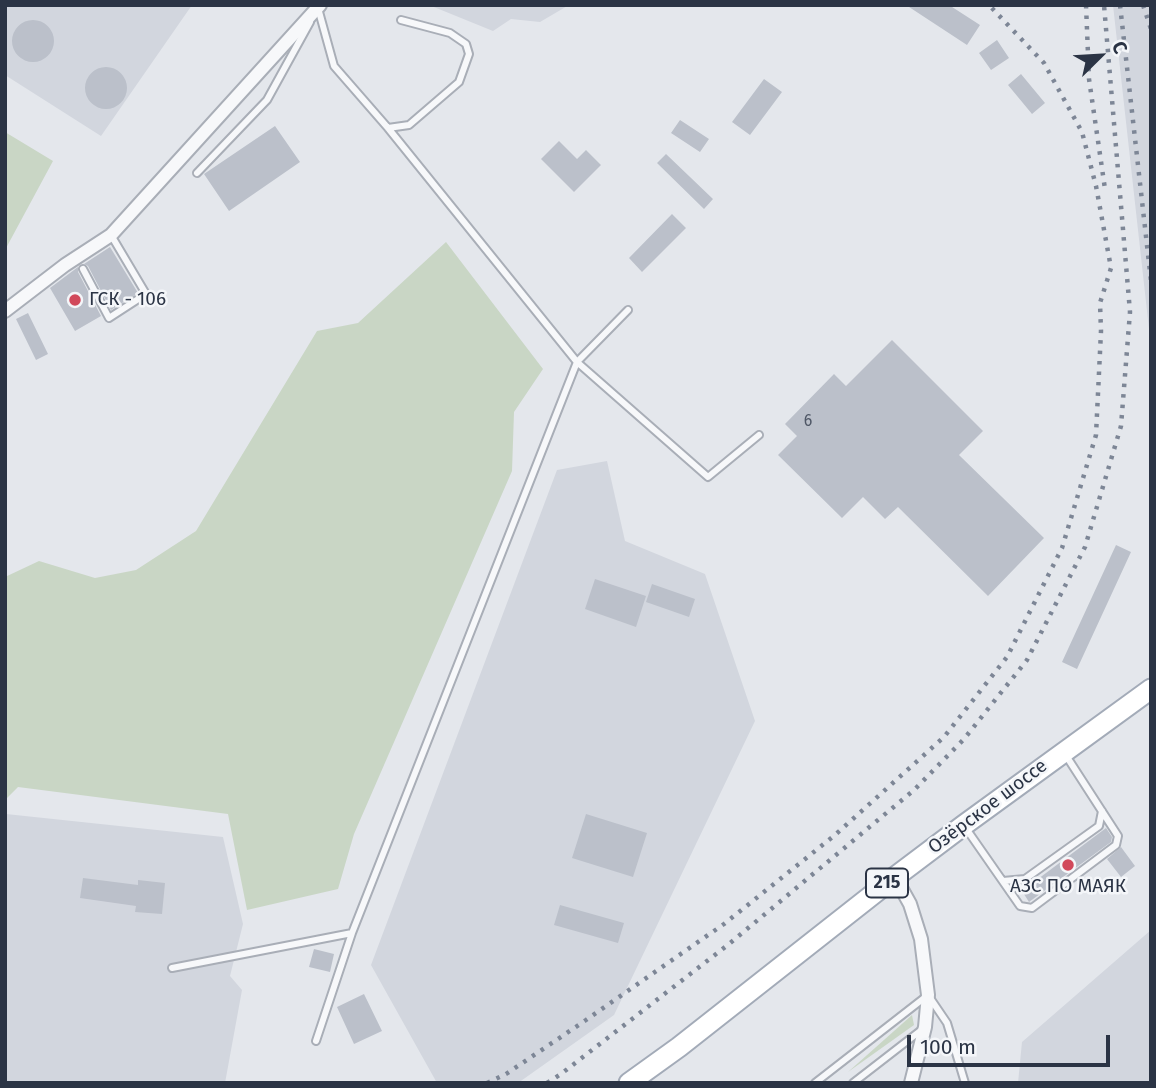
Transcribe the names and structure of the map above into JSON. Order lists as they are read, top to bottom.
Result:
{
  "streets": {
    "main road": ["Озёрское шоссе", "215"]
  },
  "places": ["ГСК - 106", "АЗС ПО МАЯК"],
  "house_numbers": ["6"],
  "scale_bar": "100 m",
  "north": "top right"
}
